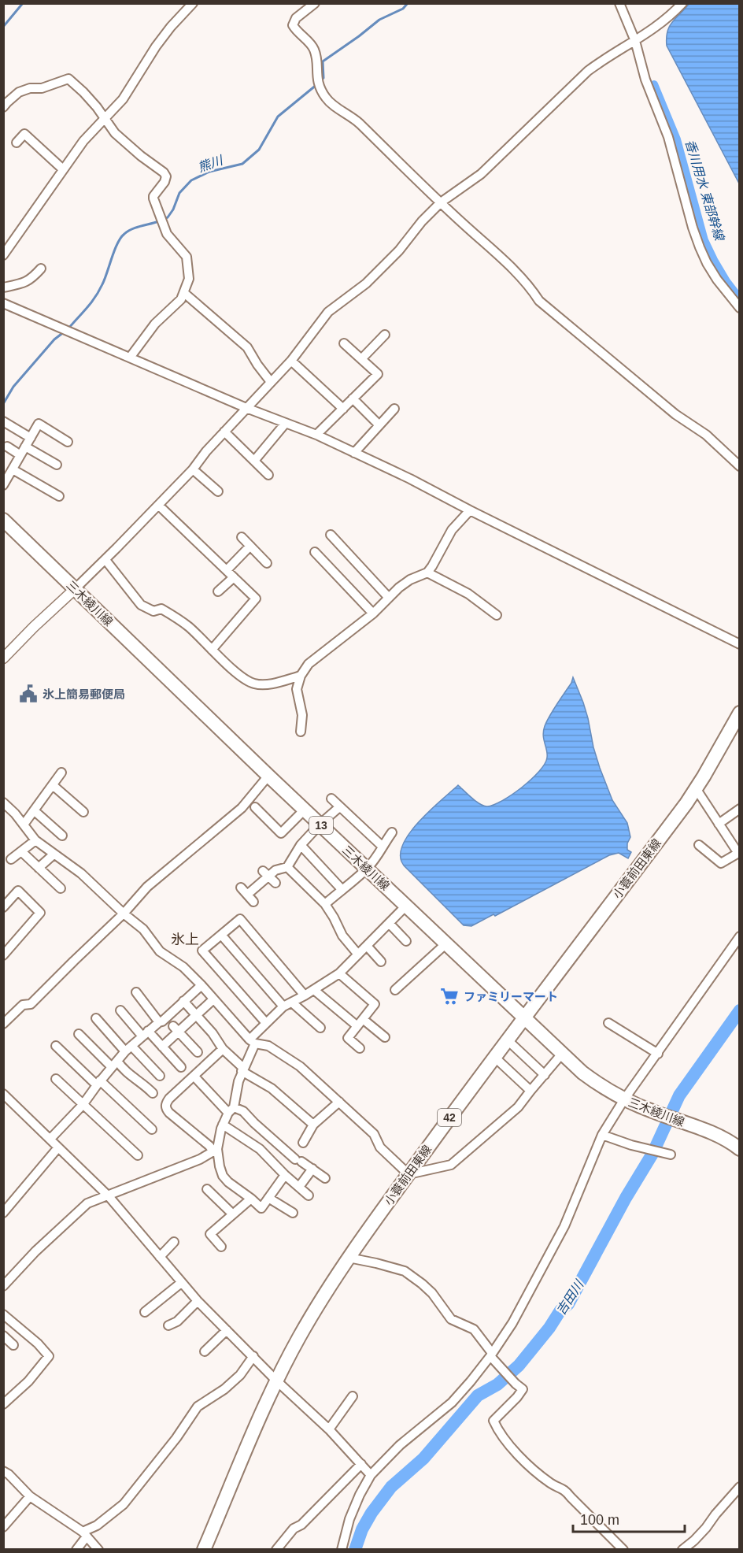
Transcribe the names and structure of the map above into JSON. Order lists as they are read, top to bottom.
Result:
{
  "streets": {
    "main road": [
      "三木綾川線",
      "13",
      "小蓑前田東線",
      "42"
    ]
  },
  "crossings": [
    ["三木綾川線", "小蓑前田東線"]
  ],
  "districts": ["氷上"],
  "water": ["熊川", "香川用水 東部幹線", "吉田川"],
  "places": {
    "public building": ["氷上簡易郵便局"],
    "supermarket": ["ファミリーマート"]
  },
  "scale_bar": "100 m"
}
